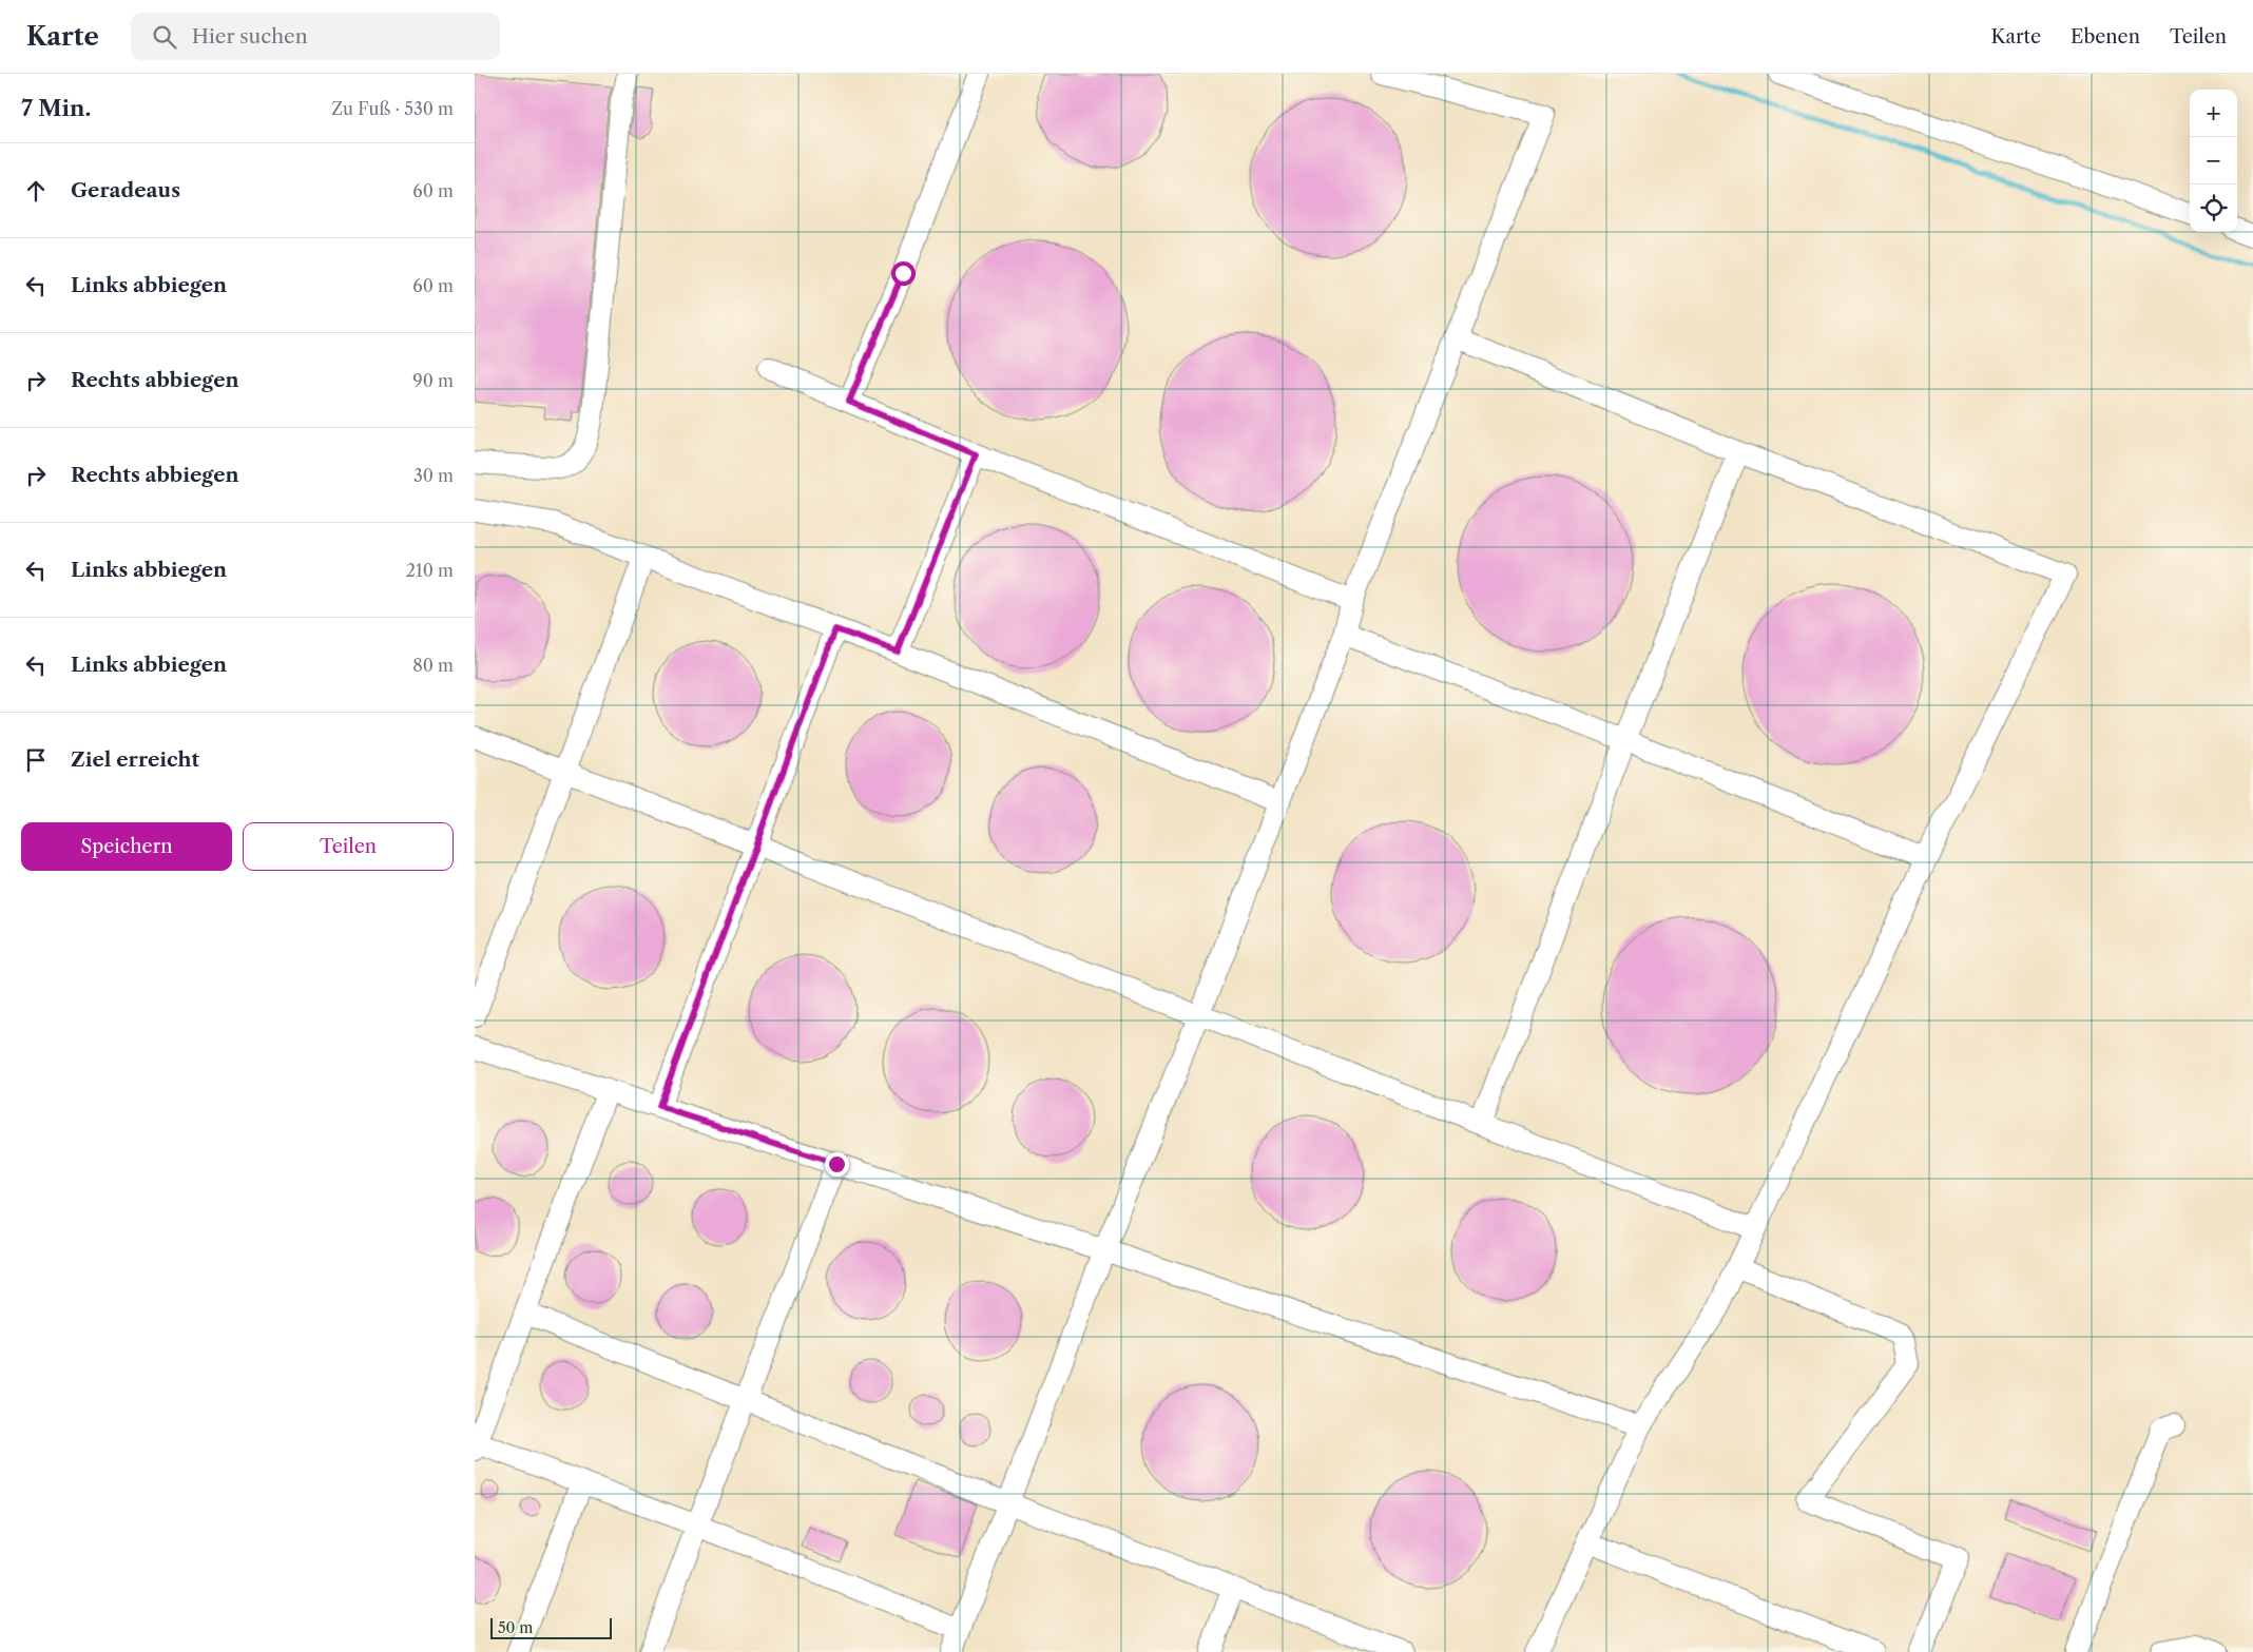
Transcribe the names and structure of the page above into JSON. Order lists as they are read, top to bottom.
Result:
{
  "scale_bar": "50 m",
  "page": {
    "header": "Karte",
    "search": "Hier suchen",
    "nav": ["Karte", "Ebenen", "Teilen"],
    "heading": ["7 Min.", "Zu Fuß · 530 m"],
    "map_buttons": ["+", "−"],
    "list": [
      ["Geradeaus", "60 m"],
      ["Links abbiegen", "60 m"],
      ["Rechts abbiegen", "90 m"],
      ["Rechts abbiegen", "30 m"],
      ["Links abbiegen", "210 m"],
      ["Links abbiegen", "80 m"],
      "Ziel erreicht"
    ],
    "buttons": ["Speichern", "Teilen"],
    "scale": "50 m"
  }
}
